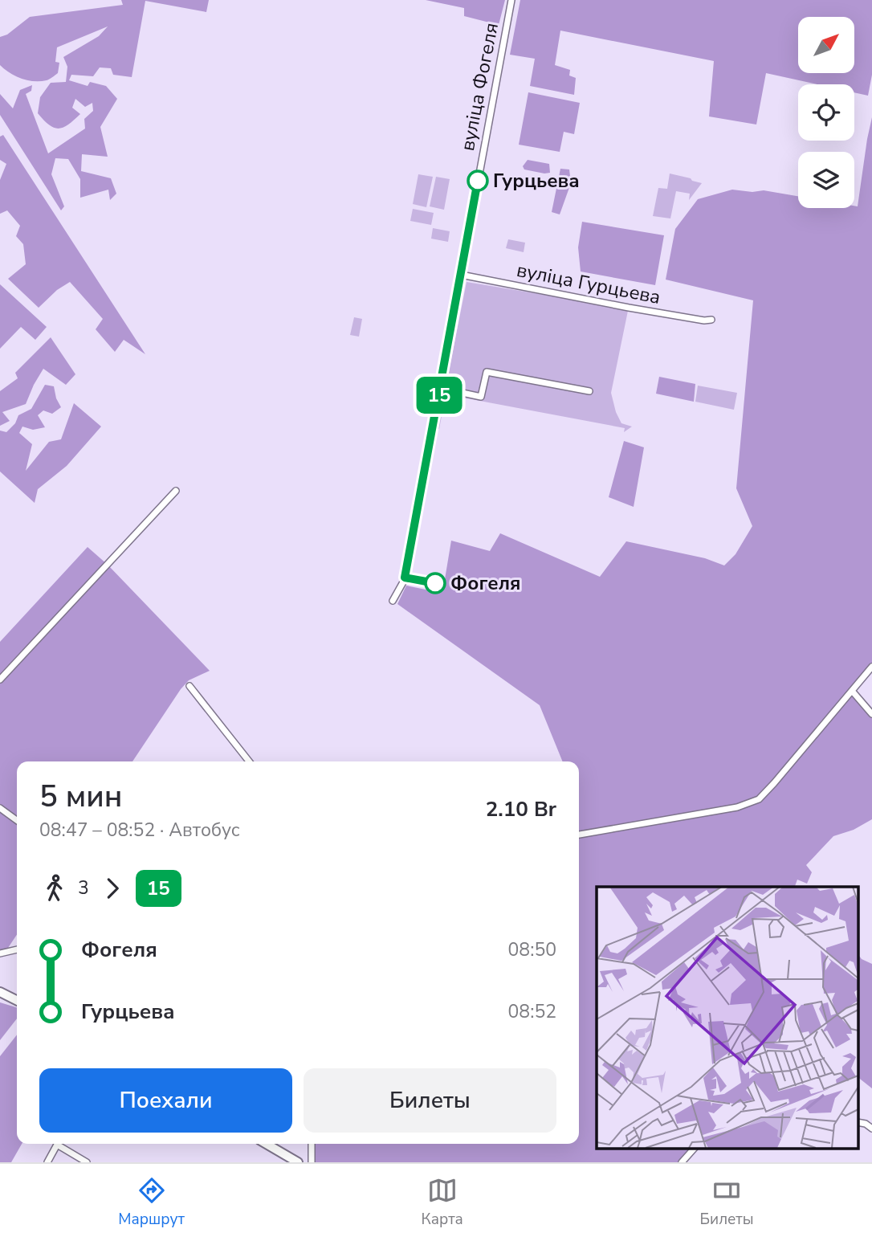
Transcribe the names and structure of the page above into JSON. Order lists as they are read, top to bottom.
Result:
{
  "streets": {
    "street": ["вуліца Фогеля", "вуліца Гурцьева"]
  },
  "crossings": [
    ["вуліца Фогеля", "вуліца Гурцьева"]
  ],
  "places": ["Гурцьева", "Фогеля"],
  "lines": ["bus line 15"],
  "north": "top right",
  "page": {
    "on_map": "15",
    "heading": ["5 мин", "08:47 – 08:52 · Автобус", "2.10 Br"],
    "legs": ["3", "15"],
    "list": [
      {
        "name": "Фогеля",
        "value": "08:50"
      },
      {
        "name": "Гурцьева",
        "value": "08:52"
      }
    ],
    "buttons": ["Поехали", "Билеты"],
    "tabs": ["Маршрут", "Карта", "Билеты"]
  }
}
